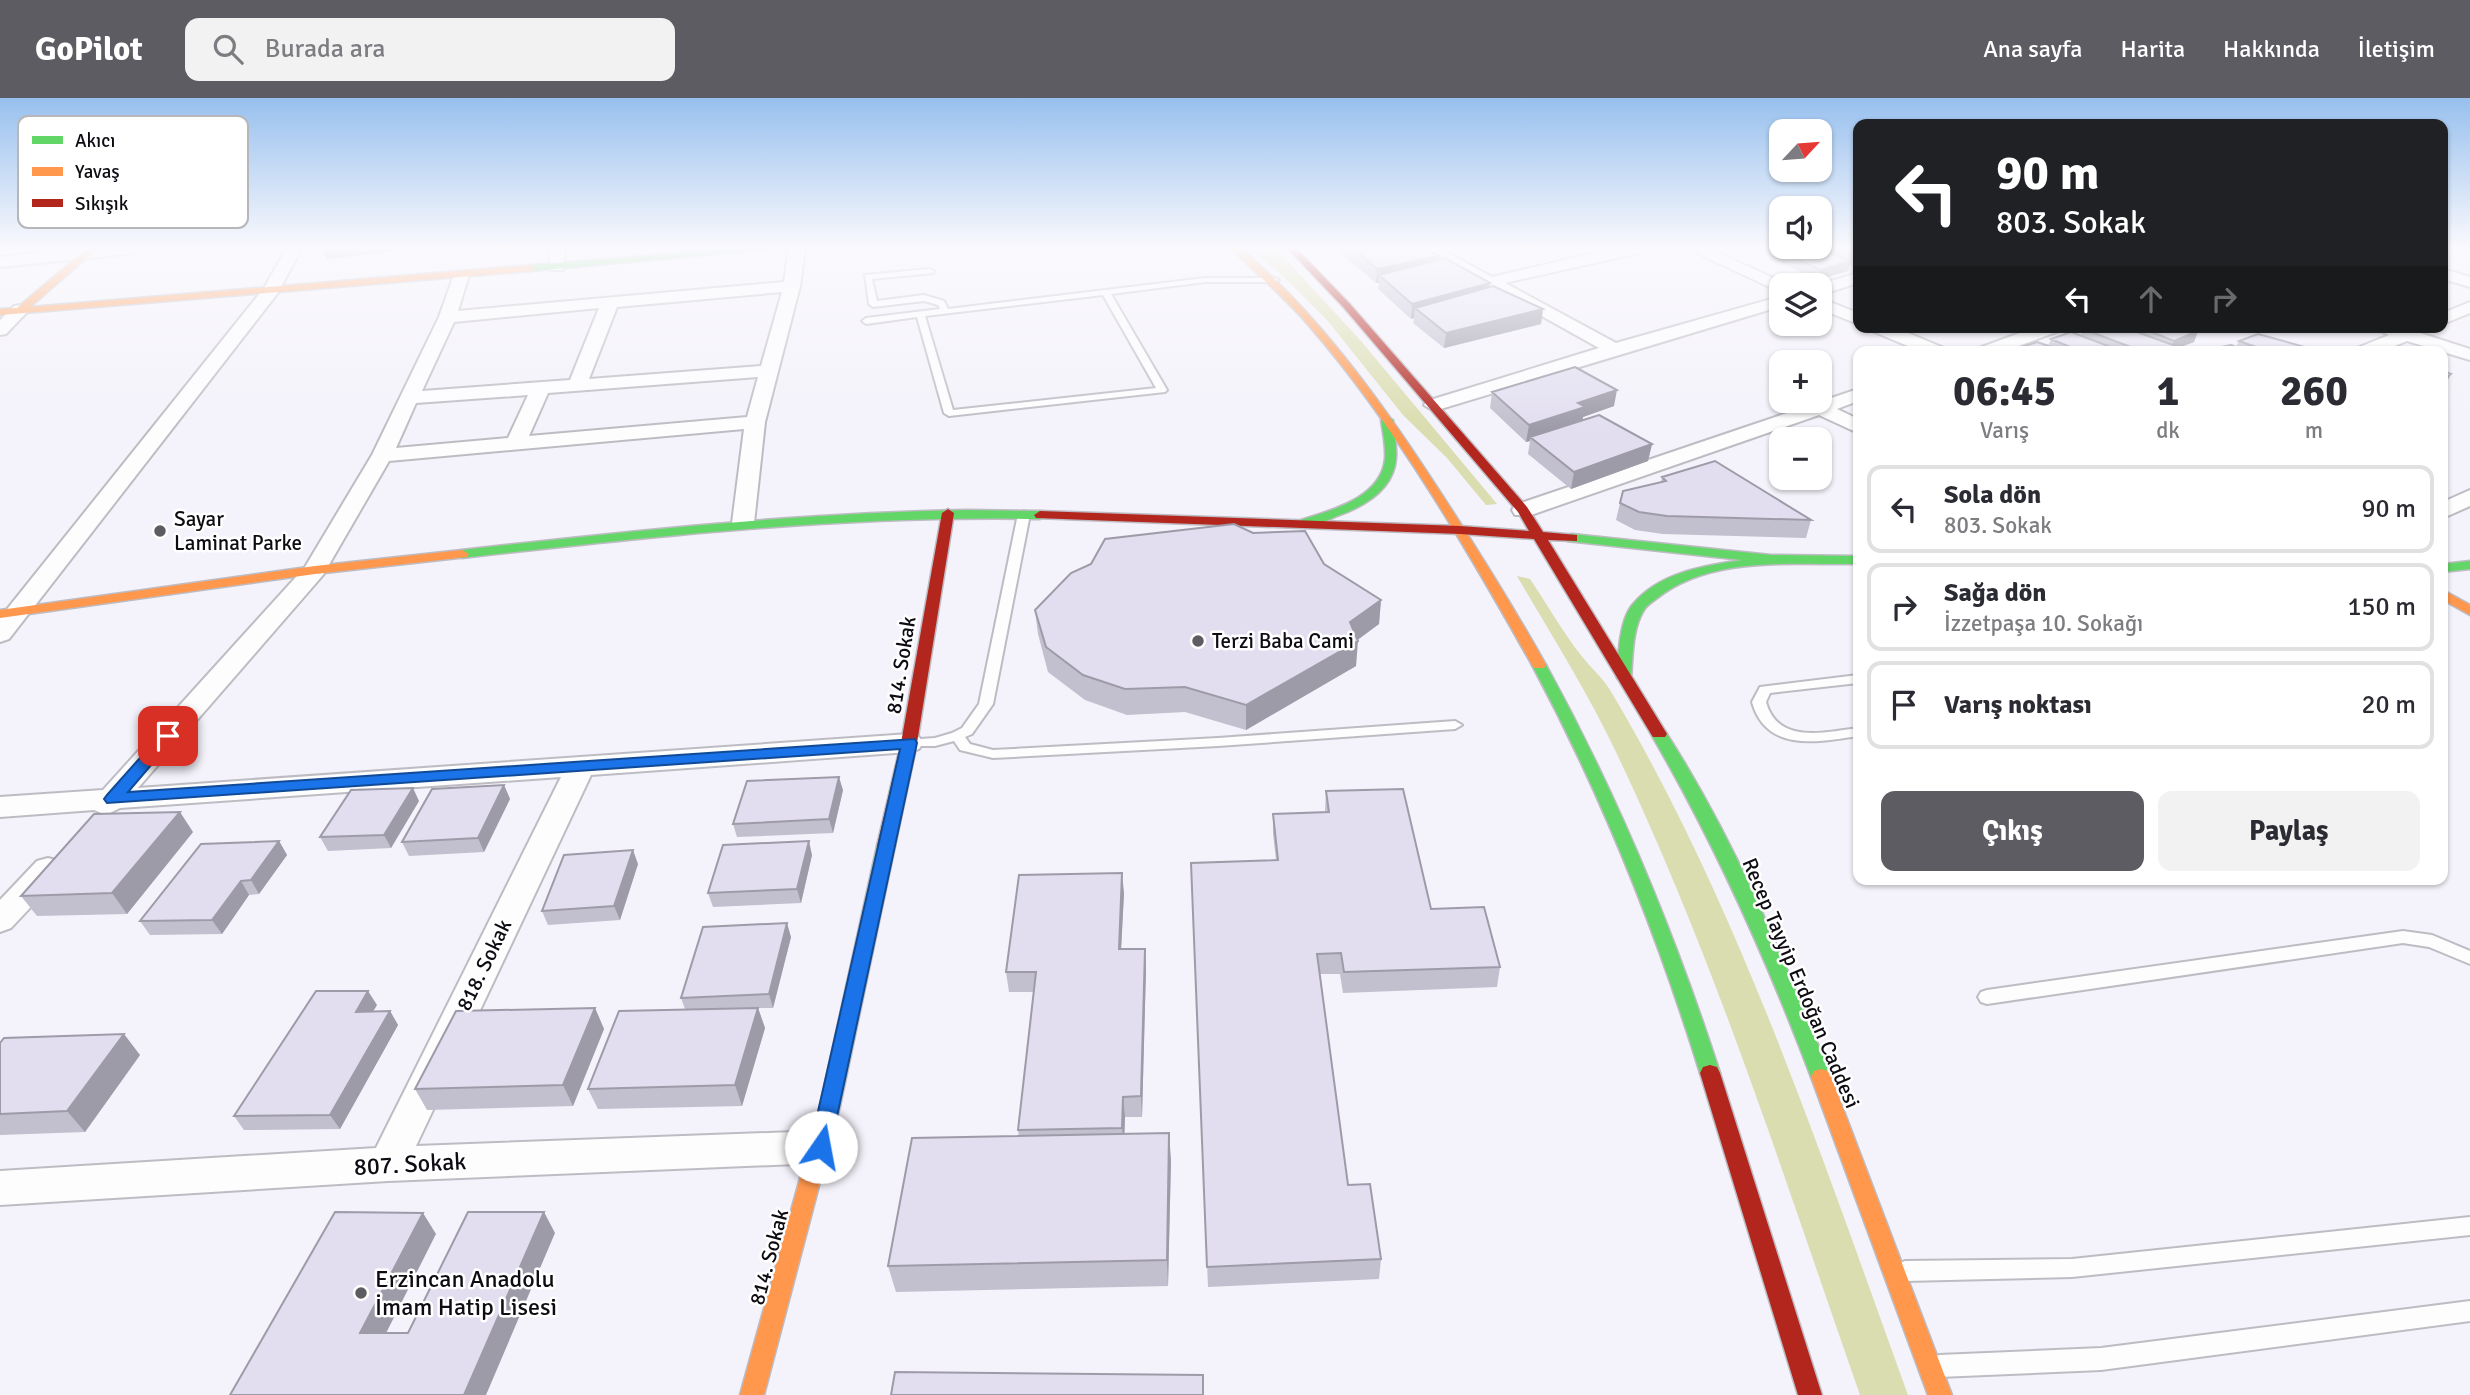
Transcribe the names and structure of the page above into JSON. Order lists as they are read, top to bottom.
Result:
{
  "streets": {
    "main road": ["814. Sokak", "Recep Tayyip Erdoğan Caddesi"],
    "street": ["818. Sokak", "807. Sokak"]
  },
  "crossings": [
    ["814. Sokak", "807. Sokak"],
    ["818. Sokak", "807. Sokak"]
  ],
  "places": ["Sayar Laminat Parke", "Terzi Baba Cami", "Erzincan Anadolu İmam Hatip Lisesi"],
  "legend": ["Akıcı", "Yavaş", "Sıkışık"],
  "north": "top right",
  "page": {
    "header": "GoPilot",
    "search": "Burada ara",
    "nav": [
      "Ana sayfa",
      "Harita",
      "Hakkında",
      "İletişim"
    ],
    "map_buttons": ["+", "−"],
    "turn": ["90 m", "803. Sokak"],
    "eta": [
      "06:45",
      "Varış",
      "1",
      "dk",
      "260",
      "m"
    ],
    "list": [
      {
        "name": "Sola dön",
        "note": "803. Sokak",
        "value": "90 m"
      },
      {
        "name": "Sağa dön",
        "note": "İzzetpaşa 10. Sokağı",
        "value": "150 m"
      },
      {
        "name": "Varış noktası",
        "value": "20 m"
      }
    ],
    "buttons": ["Çıkış", "Paylaş"]
  }
}
